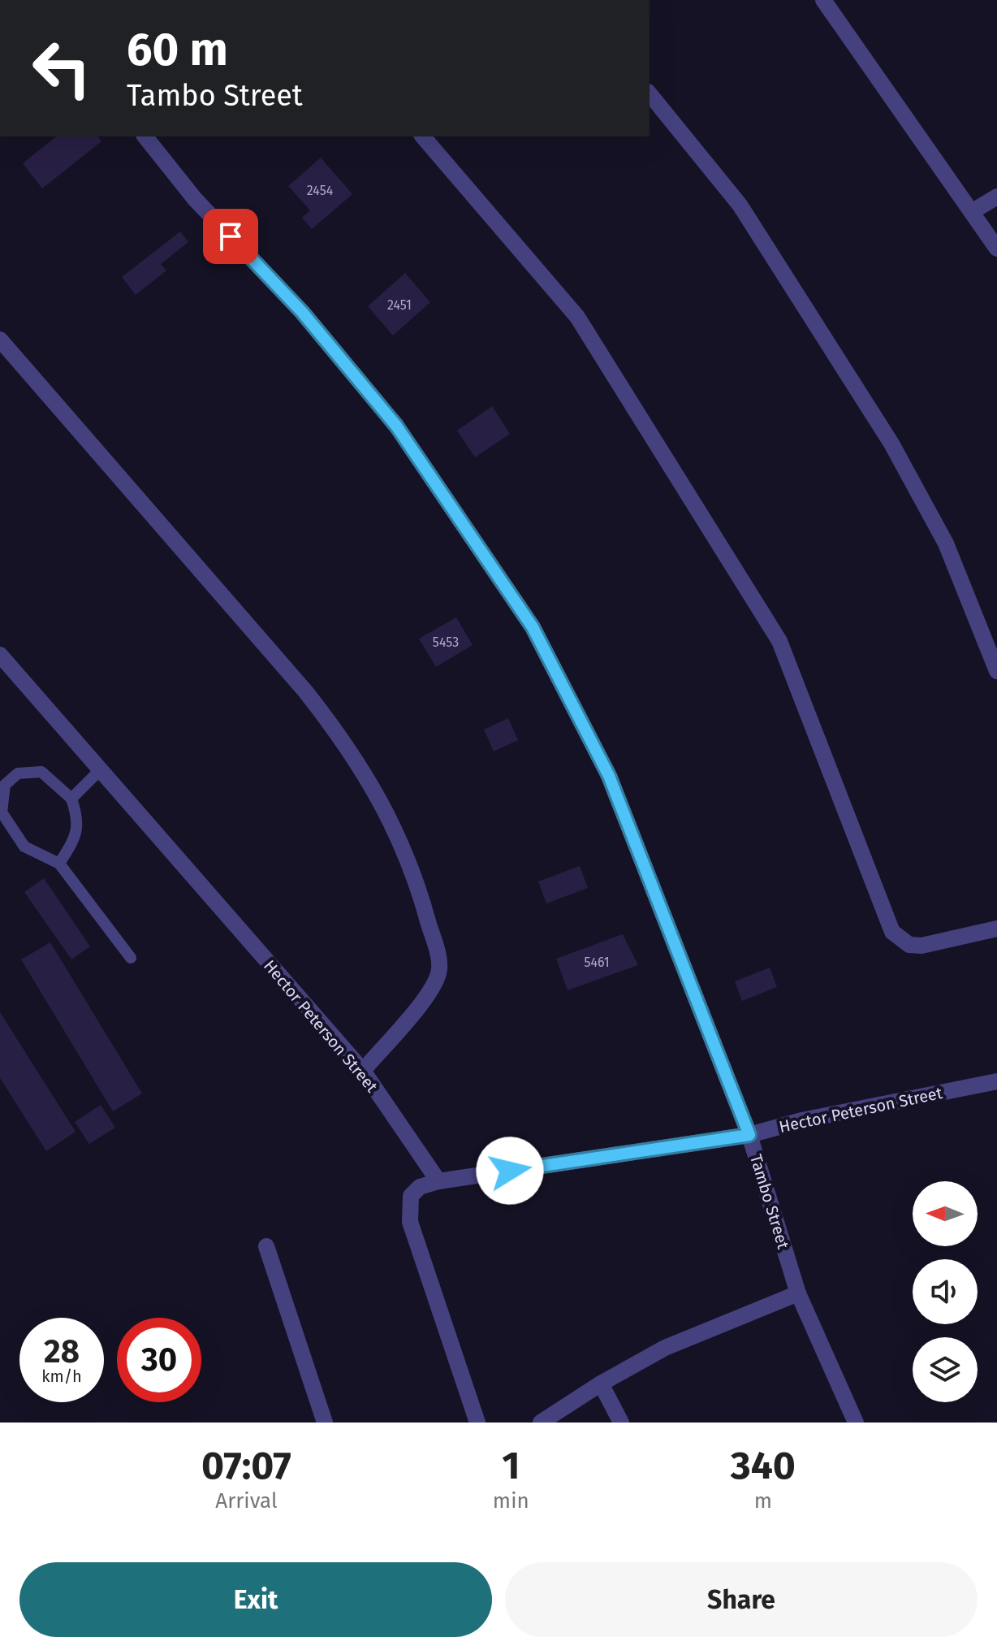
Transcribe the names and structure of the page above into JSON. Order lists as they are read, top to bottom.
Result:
{
  "streets": {
    "street": ["Hector Peterson Street", "Tambo Street"]
  },
  "crossings": [
    ["Hector Peterson Street", "Tambo Street"]
  ],
  "house_numbers": [
    "2454",
    "2451",
    "5453",
    "5461"
  ],
  "north": "left",
  "page": {
    "turn": ["60 m", "Tambo Street"],
    "speed": "28 km/h",
    "limit": "30",
    "eta": [
      "07:07",
      "Arrival",
      "1",
      "min",
      "340",
      "m"
    ],
    "buttons": ["Exit", "Share"]
  }
}
